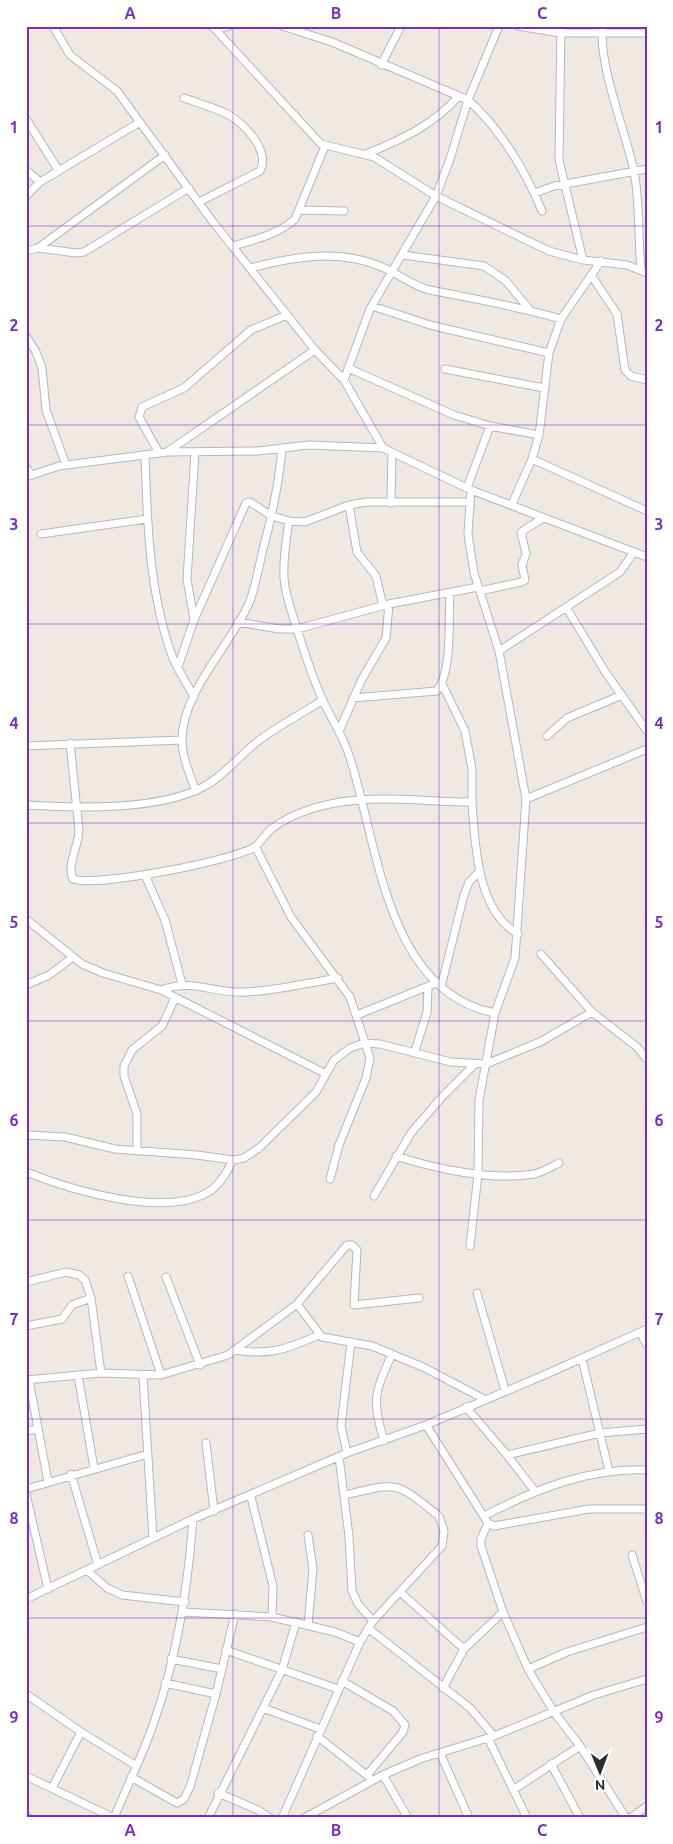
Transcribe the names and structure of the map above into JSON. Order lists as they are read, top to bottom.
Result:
{
  "north": "bottom",
  "grid": {
    "columns": ["A", "B", "C"],
    "rows": [
      "1",
      "2",
      "3",
      "4",
      "5",
      "6",
      "7",
      "8",
      "9"
    ]
  }
}
